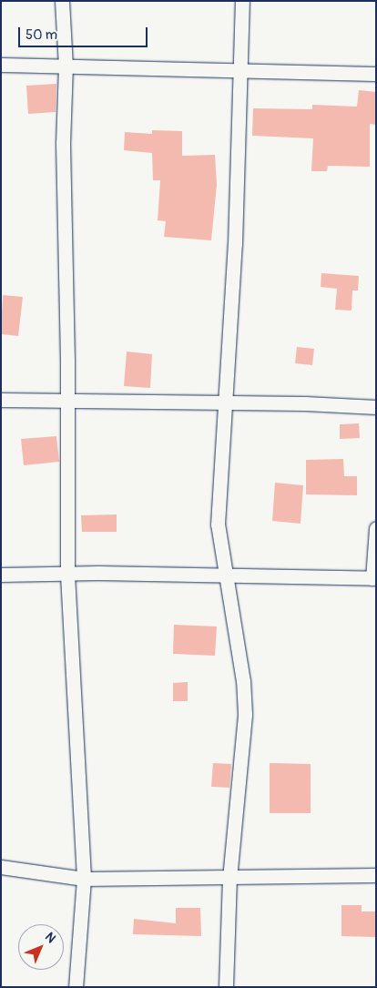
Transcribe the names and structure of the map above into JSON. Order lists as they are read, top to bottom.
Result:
{
  "scale_bar": "50 m",
  "north": "top right"
}
